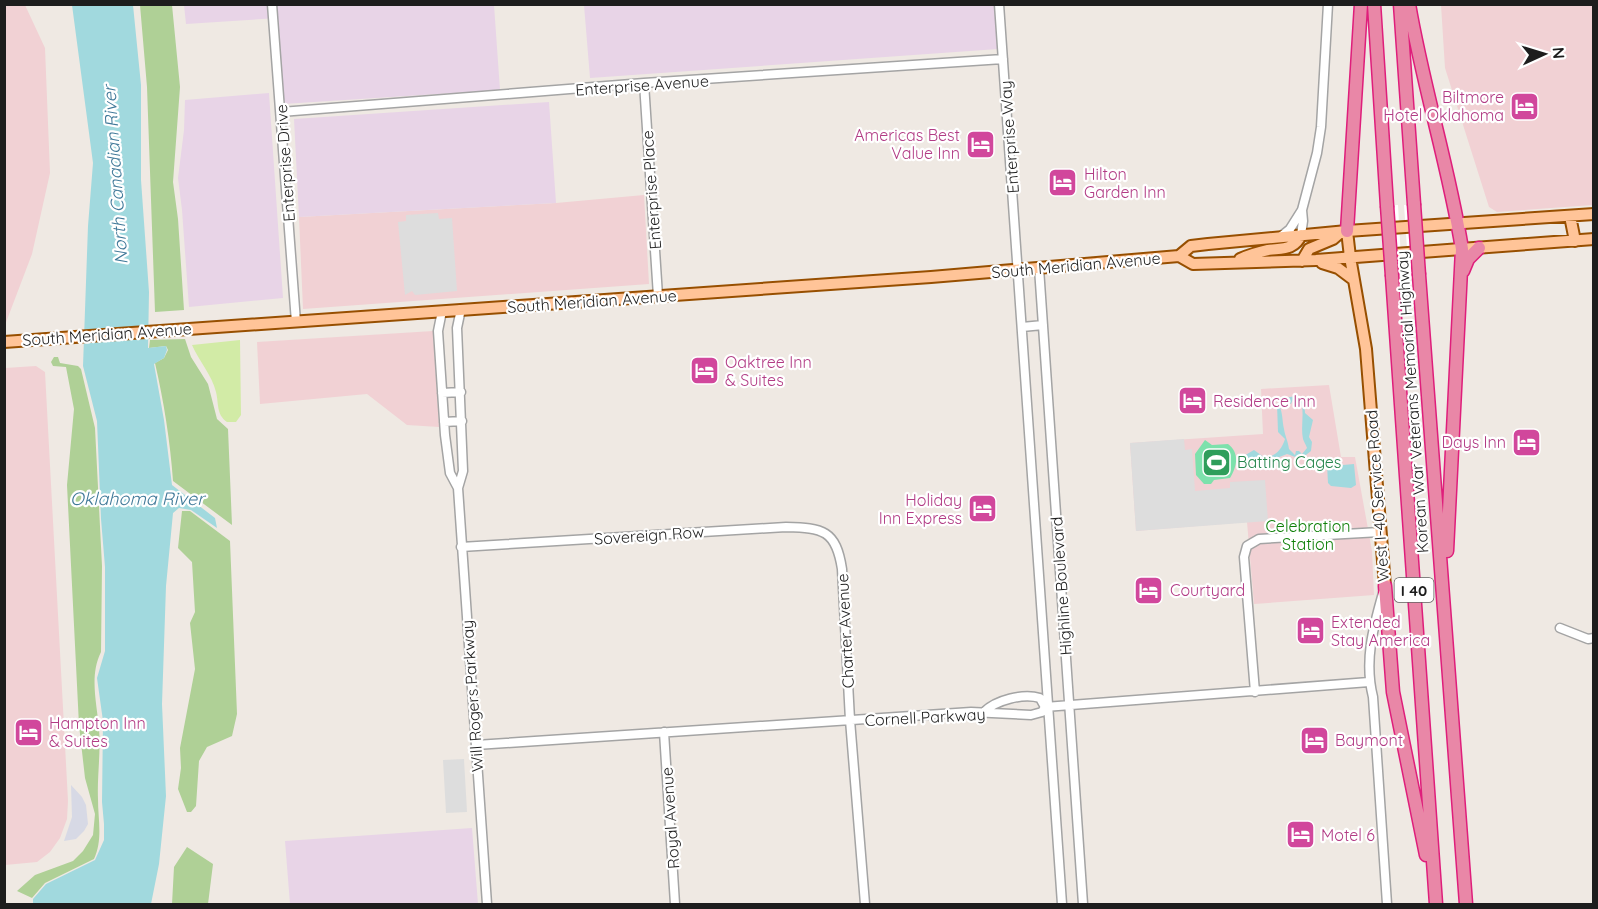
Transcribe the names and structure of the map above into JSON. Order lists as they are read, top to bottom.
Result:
{
  "streets": {
    "highway": ["Korean War Veterans Memorial Highway", "I 40"],
    "main road": ["South Meridian Avenue", "West I-40 Service Road"],
    "street": [
      "Enterprise Avenue",
      "Enterprise Way",
      "Enterprise Drive",
      "Enterprise Place",
      "Sovereign Row",
      "Highline Boulevard",
      "Charter Avenue",
      "Will Rogers Parkway",
      "Cornell Parkway",
      "Royal Avenue"
    ]
  },
  "crossings": [
    ["Enterprise Avenue", "Enterprise Way"],
    ["Enterprise Avenue", "Enterprise Drive"],
    ["Enterprise Avenue", "Enterprise Place"],
    ["Enterprise Way", "South Meridian Avenue"],
    ["Enterprise Way", "Highline Boulevard"],
    ["Enterprise Drive", "South Meridian Avenue"],
    ["Enterprise Place", "South Meridian Avenue"],
    ["South Meridian Avenue", "West I-40 Service Road"],
    ["South Meridian Avenue", "Highline Boulevard"],
    ["South Meridian Avenue", "Will Rogers Parkway"],
    ["West I-40 Service Road", "Cornell Parkway"],
    ["Sovereign Row", "Charter Avenue"],
    ["Sovereign Row", "Will Rogers Parkway"],
    ["Highline Boulevard", "Cornell Parkway"],
    ["Charter Avenue", "Cornell Parkway"],
    ["Will Rogers Parkway", "Cornell Parkway"],
    ["Cornell Parkway", "Royal Avenue"]
  ],
  "water": ["North Canadian River", "Oklahoma River"],
  "parks": ["Celebration Station"],
  "places": {
    "hotel": [
      "Biltmore Hotel Oklahoma",
      "Americas Best Value Inn",
      "Hilton Garden Inn",
      "Oaktree Inn & Suites",
      "Residence Inn",
      "Days Inn",
      "Holiday Inn Express",
      "Courtyard",
      "Extended Stay America",
      "Hampton Inn & Suites",
      "Baymont",
      "Motel 6"
    ],
    "sports": ["Batting Cages"]
  },
  "north": "right"
}
